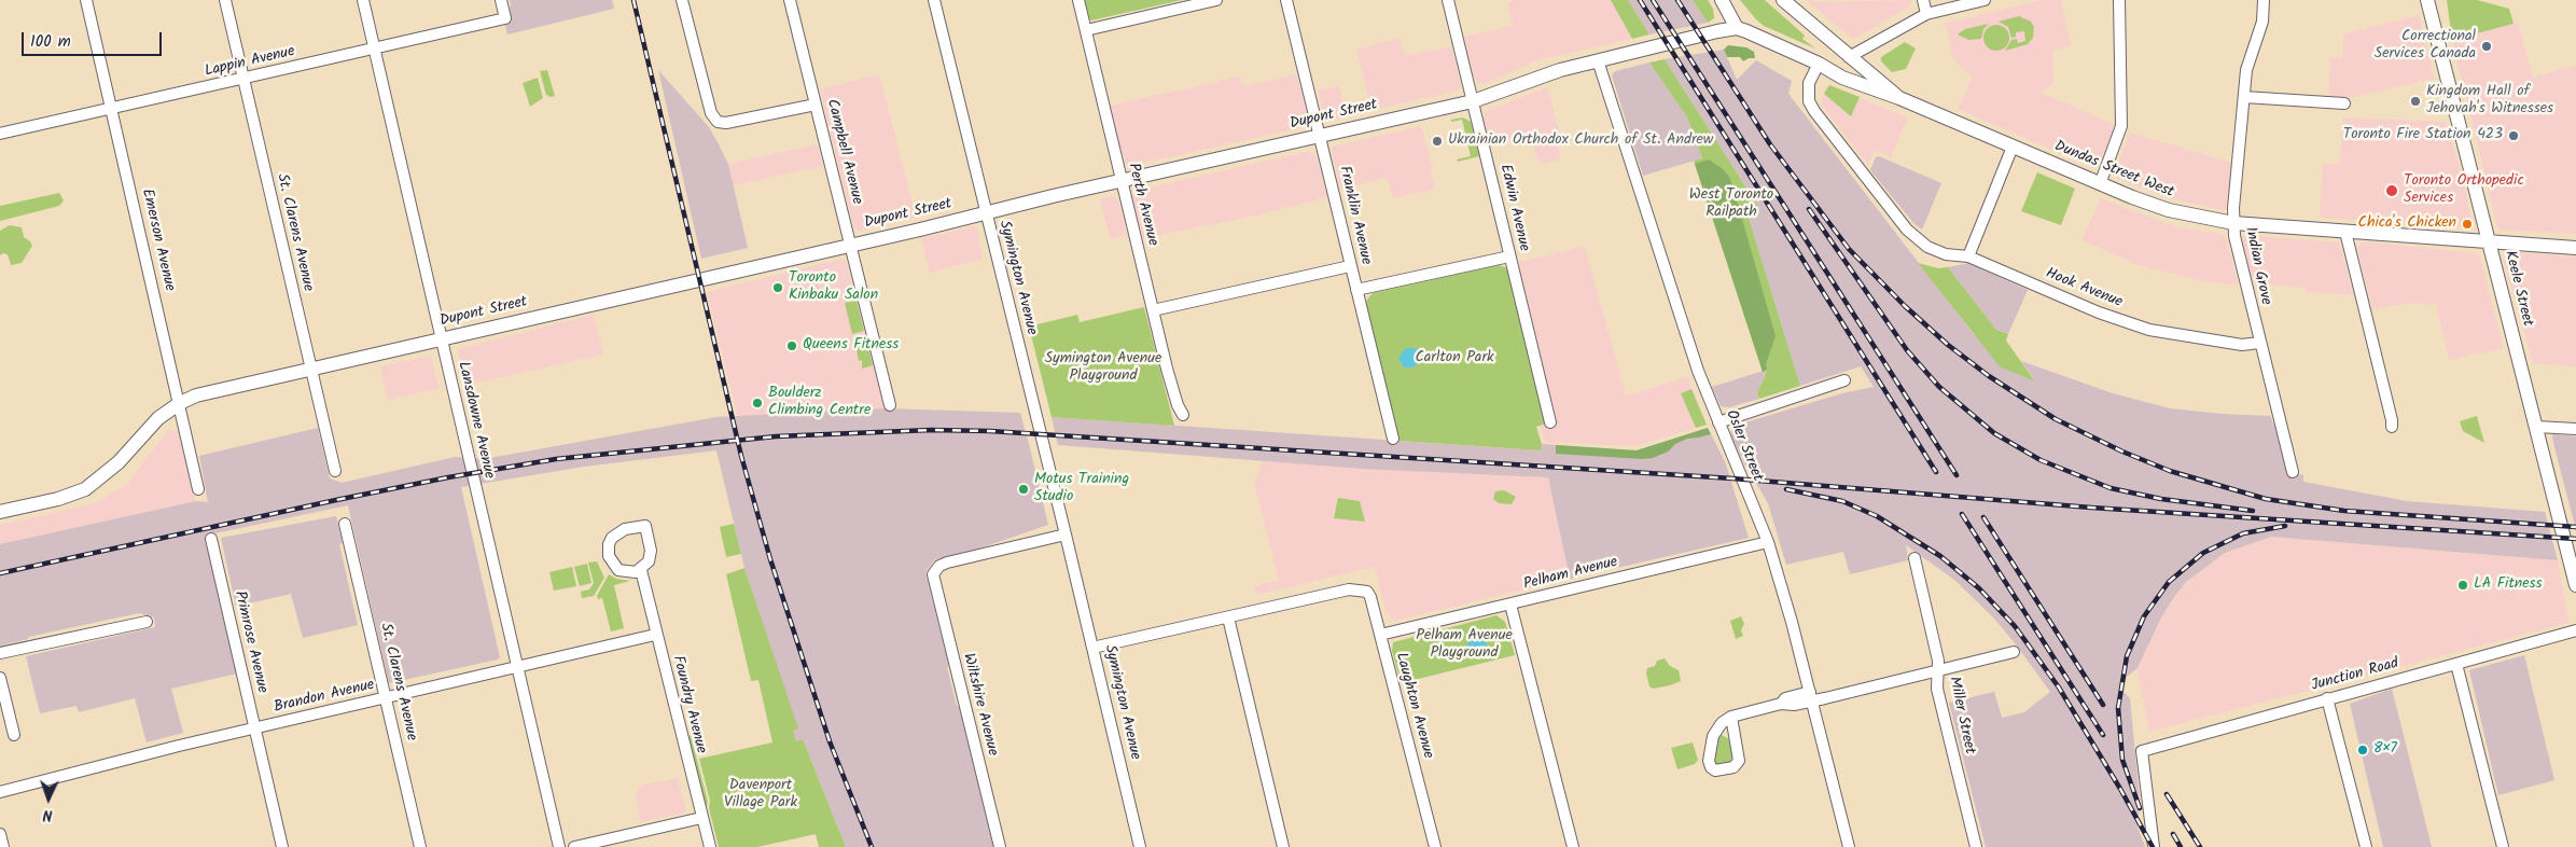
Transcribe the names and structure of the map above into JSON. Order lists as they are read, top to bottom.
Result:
{
  "streets": {
    "main road": ["Dupont Street", "Dundas Street West", "Keele Street"],
    "street": [
      "Lappin Avenue",
      "Campbell Avenue",
      "Perth Avenue",
      "Edwin Avenue",
      "Franklin Avenue",
      "St. Clarens Avenue",
      "Emerson Avenue",
      "Indian Grove",
      "Symington Avenue",
      "Hook Avenue",
      "Lansdowne Avenue",
      "Osler Street",
      "Pelham Avenue",
      "Primrose Avenue",
      "Junction Road",
      "Brandon Avenue",
      "Foundry Avenue",
      "Wiltshire Avenue",
      "Laughton Avenue",
      "Miller Street"
    ]
  },
  "crossings": [
    ["Lappin Avenue", "St. Clarens Avenue"],
    ["Lappin Avenue", "Emerson Avenue"],
    ["Lappin Avenue", "Lansdowne Avenue"],
    ["Dupont Street", "Campbell Avenue"],
    ["Dupont Street", "Perth Avenue"],
    ["Dupont Street", "Edwin Avenue"],
    ["Dupont Street", "Franklin Avenue"],
    ["Dupont Street", "St. Clarens Avenue"],
    ["Dupont Street", "Emerson Avenue"],
    ["Dupont Street", "Symington Avenue"],
    ["Dupont Street", "Lansdowne Avenue"],
    ["Dupont Street", "Osler Street"],
    ["Dundas Street West", "Indian Grove"],
    ["Dundas Street West", "Keele Street"],
    ["St. Clarens Avenue", "Brandon Avenue"],
    ["Indian Grove", "Hook Avenue"],
    ["Symington Avenue", "Wiltshire Avenue"],
    ["Lansdowne Avenue", "Brandon Avenue"],
    ["Osler Street", "Pelham Avenue"],
    ["Pelham Avenue", "Laughton Avenue"],
    ["Primrose Avenue", "Brandon Avenue"],
    ["Brandon Avenue", "Foundry Avenue"]
  ],
  "parks": [
    "West Toronto Railpath",
    "Carlton Park",
    "Symington Avenue Playground",
    "Pelham Avenue Playground",
    "Davenport Village Park"
  ],
  "places": [
    "Correctional Services Canada",
    "Kingdom Hall of Jehovah's Witnesses",
    "Toronto Fire Station 423",
    "Ukrainian Orthodox Church of St. Andrew",
    "Toronto Orthopedic Services",
    "Chica's Chicken",
    "Toronto Kinbaku Salon",
    "Queens Fitness",
    "Boulderz Climbing Centre",
    "Motus Training Studio",
    "LA Fitness",
    "8×7"
  ],
  "scale_bar": "100 m",
  "north": "bottom"
}
